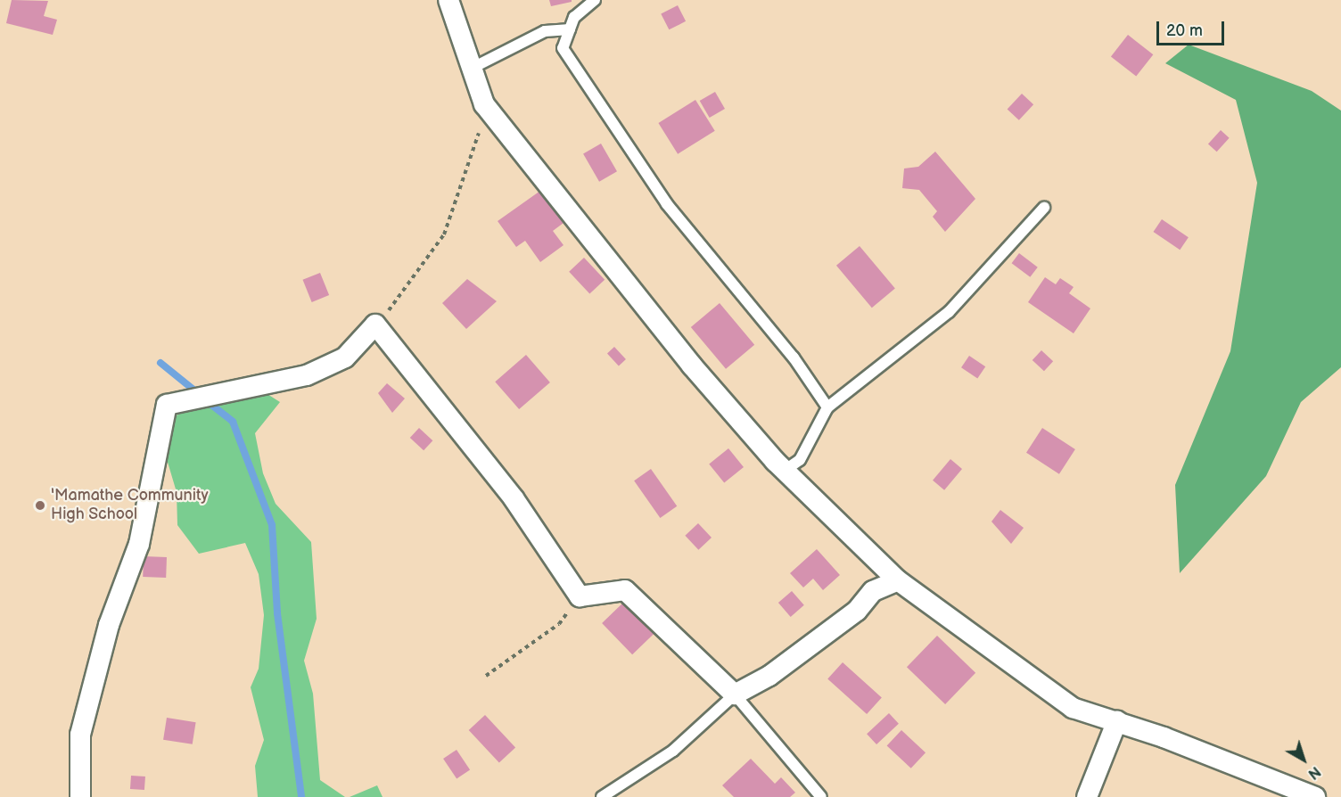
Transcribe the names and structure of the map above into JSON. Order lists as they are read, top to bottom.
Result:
{
  "places": ["'Mamathe Community High School"],
  "scale_bar": "20 m",
  "north": "bottom right"
}
